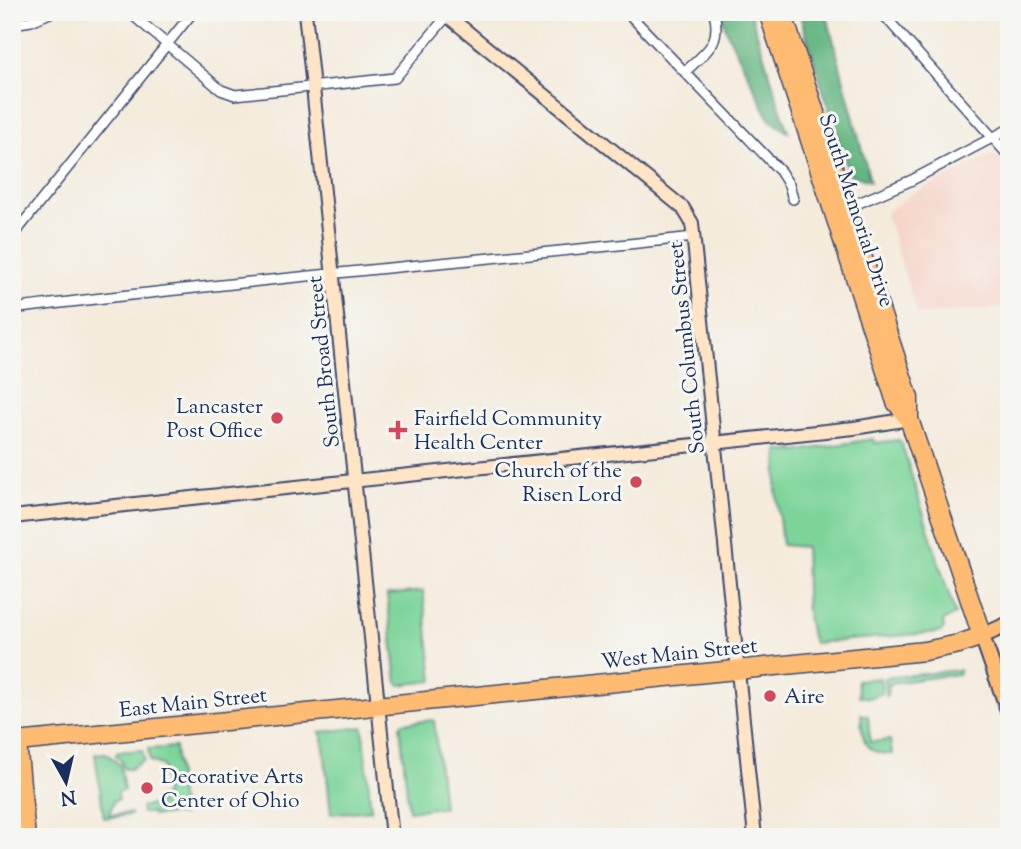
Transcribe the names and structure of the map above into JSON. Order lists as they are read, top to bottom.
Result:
{
  "streets": {
    "highway": ["South Memorial Drive", "West Main Street", "East Main Street"],
    "street": ["South Columbus Street", "South Broad Street"]
  },
  "crossings": [
    ["South Memorial Drive", "West Main Street"],
    ["South Columbus Street", "West Main Street"],
    ["South Broad Street", "West Main Street"],
    ["South Broad Street", "East Main Street"],
    ["West Main Street", "East Main Street"]
  ],
  "places": {
    "other": [
      "Lancaster Post Office",
      "Church of the Risen Lord",
      "Aire",
      "Decorative Arts Center of Ohio"
    ],
    "health": ["Fairfield Community Health Center"]
  },
  "north": "bottom"
}
